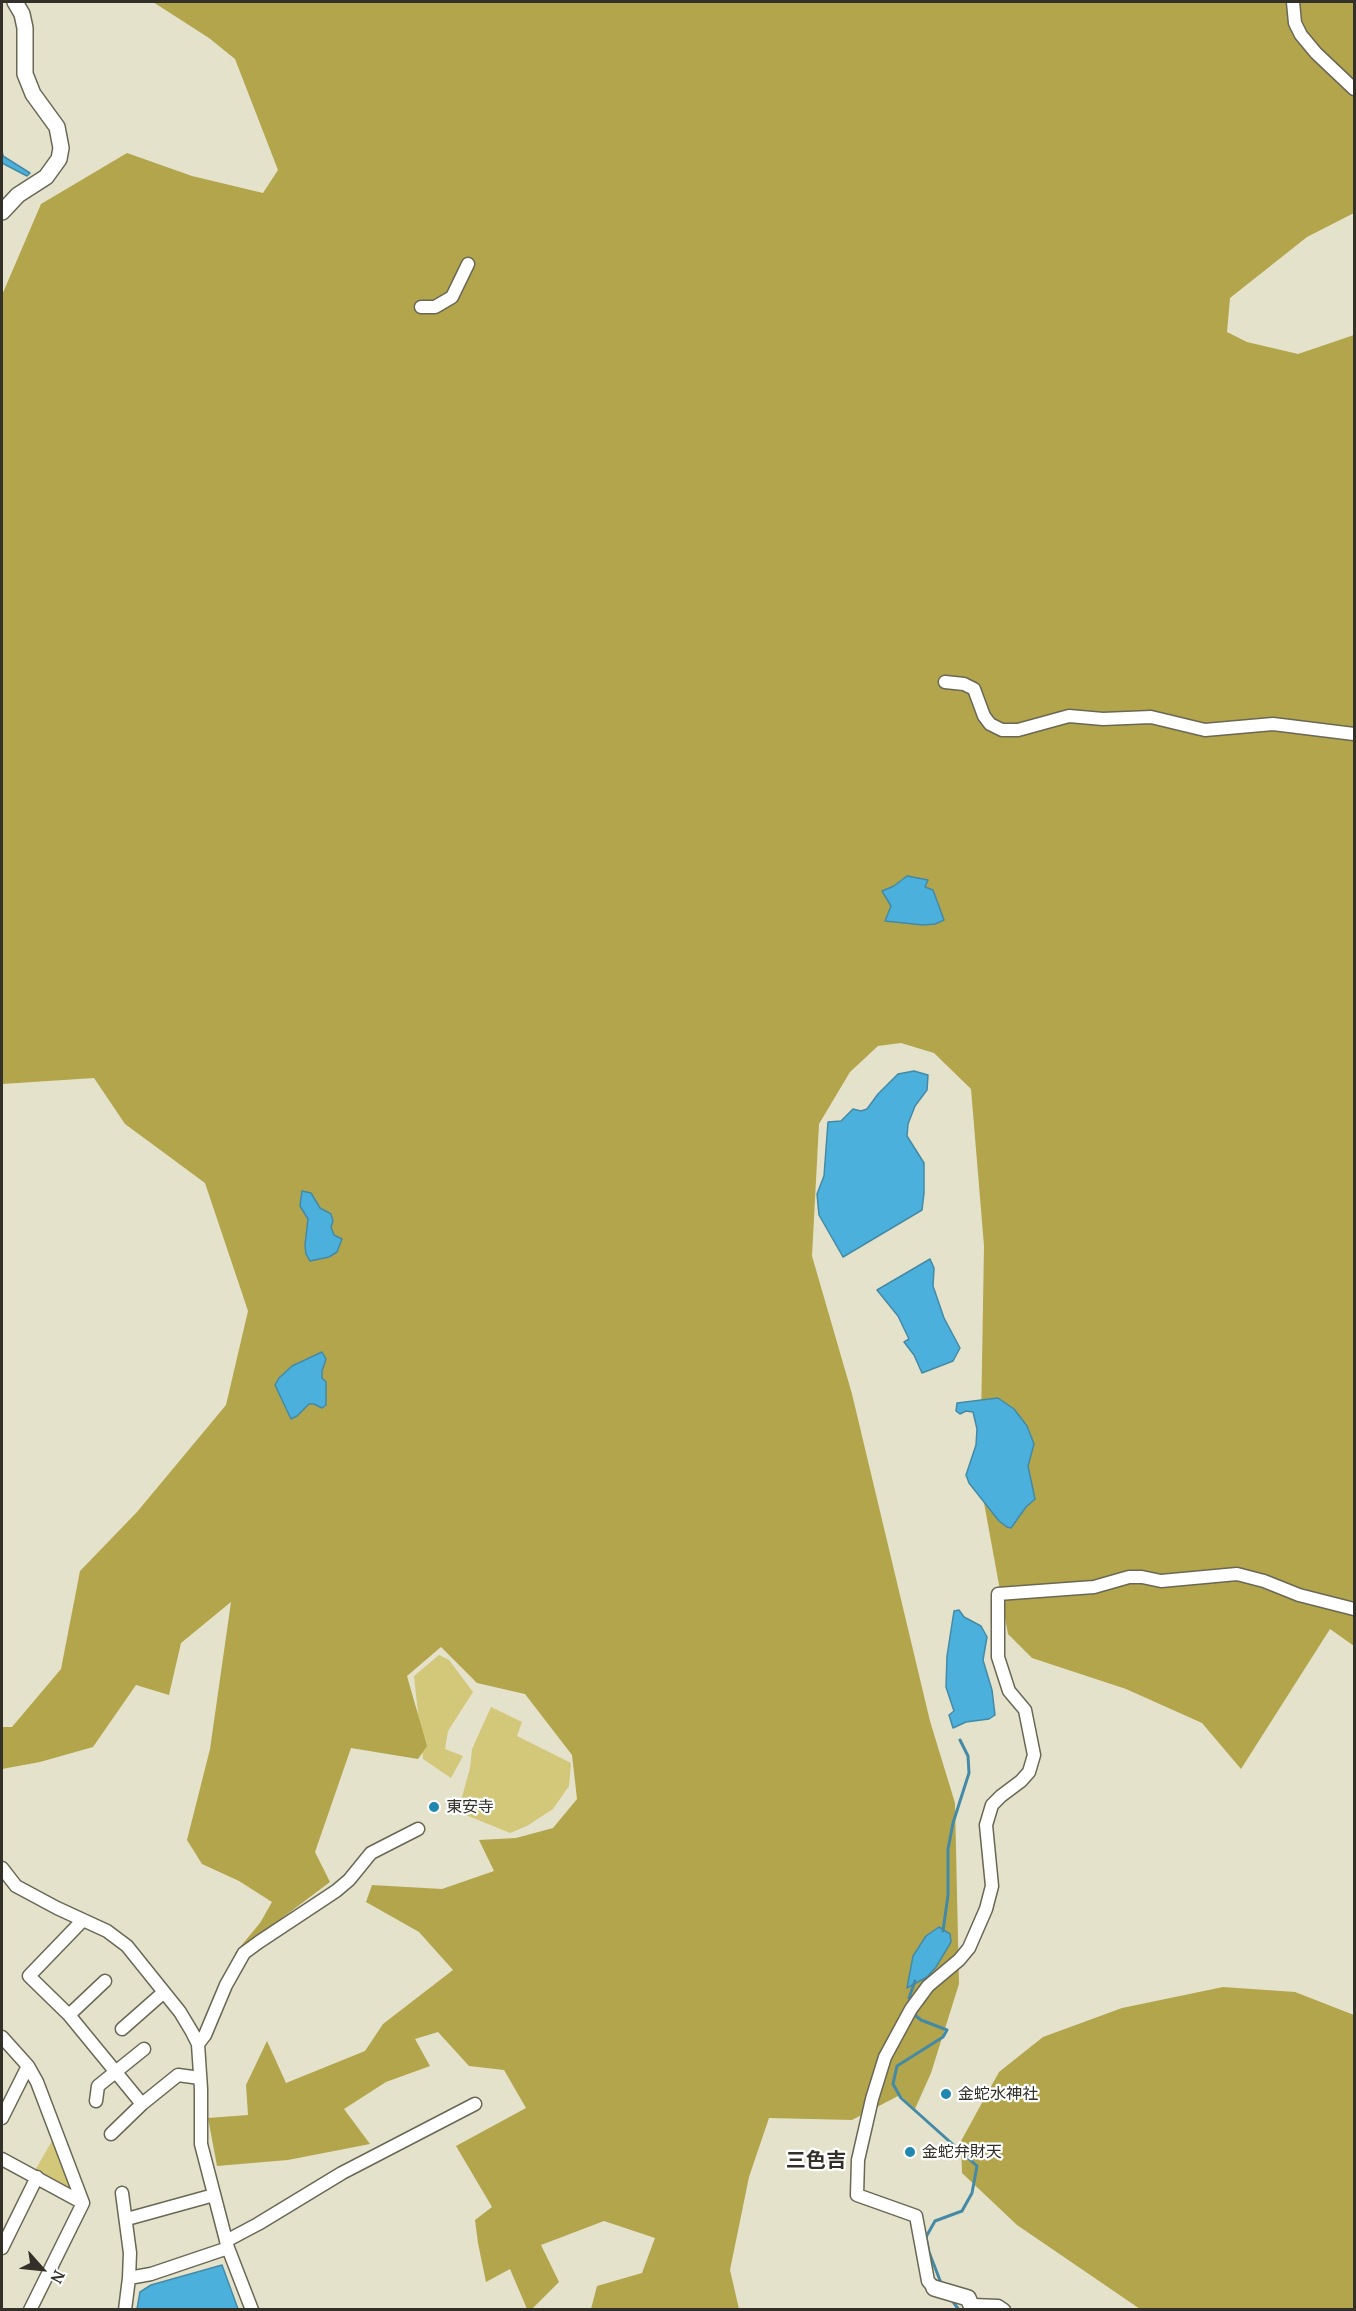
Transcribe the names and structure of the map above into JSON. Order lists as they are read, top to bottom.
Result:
{
  "districts": ["三色吉"],
  "places": ["東安寺", "金蛇水神社", "金蛇弁財天"],
  "north": "bottom right"
}
